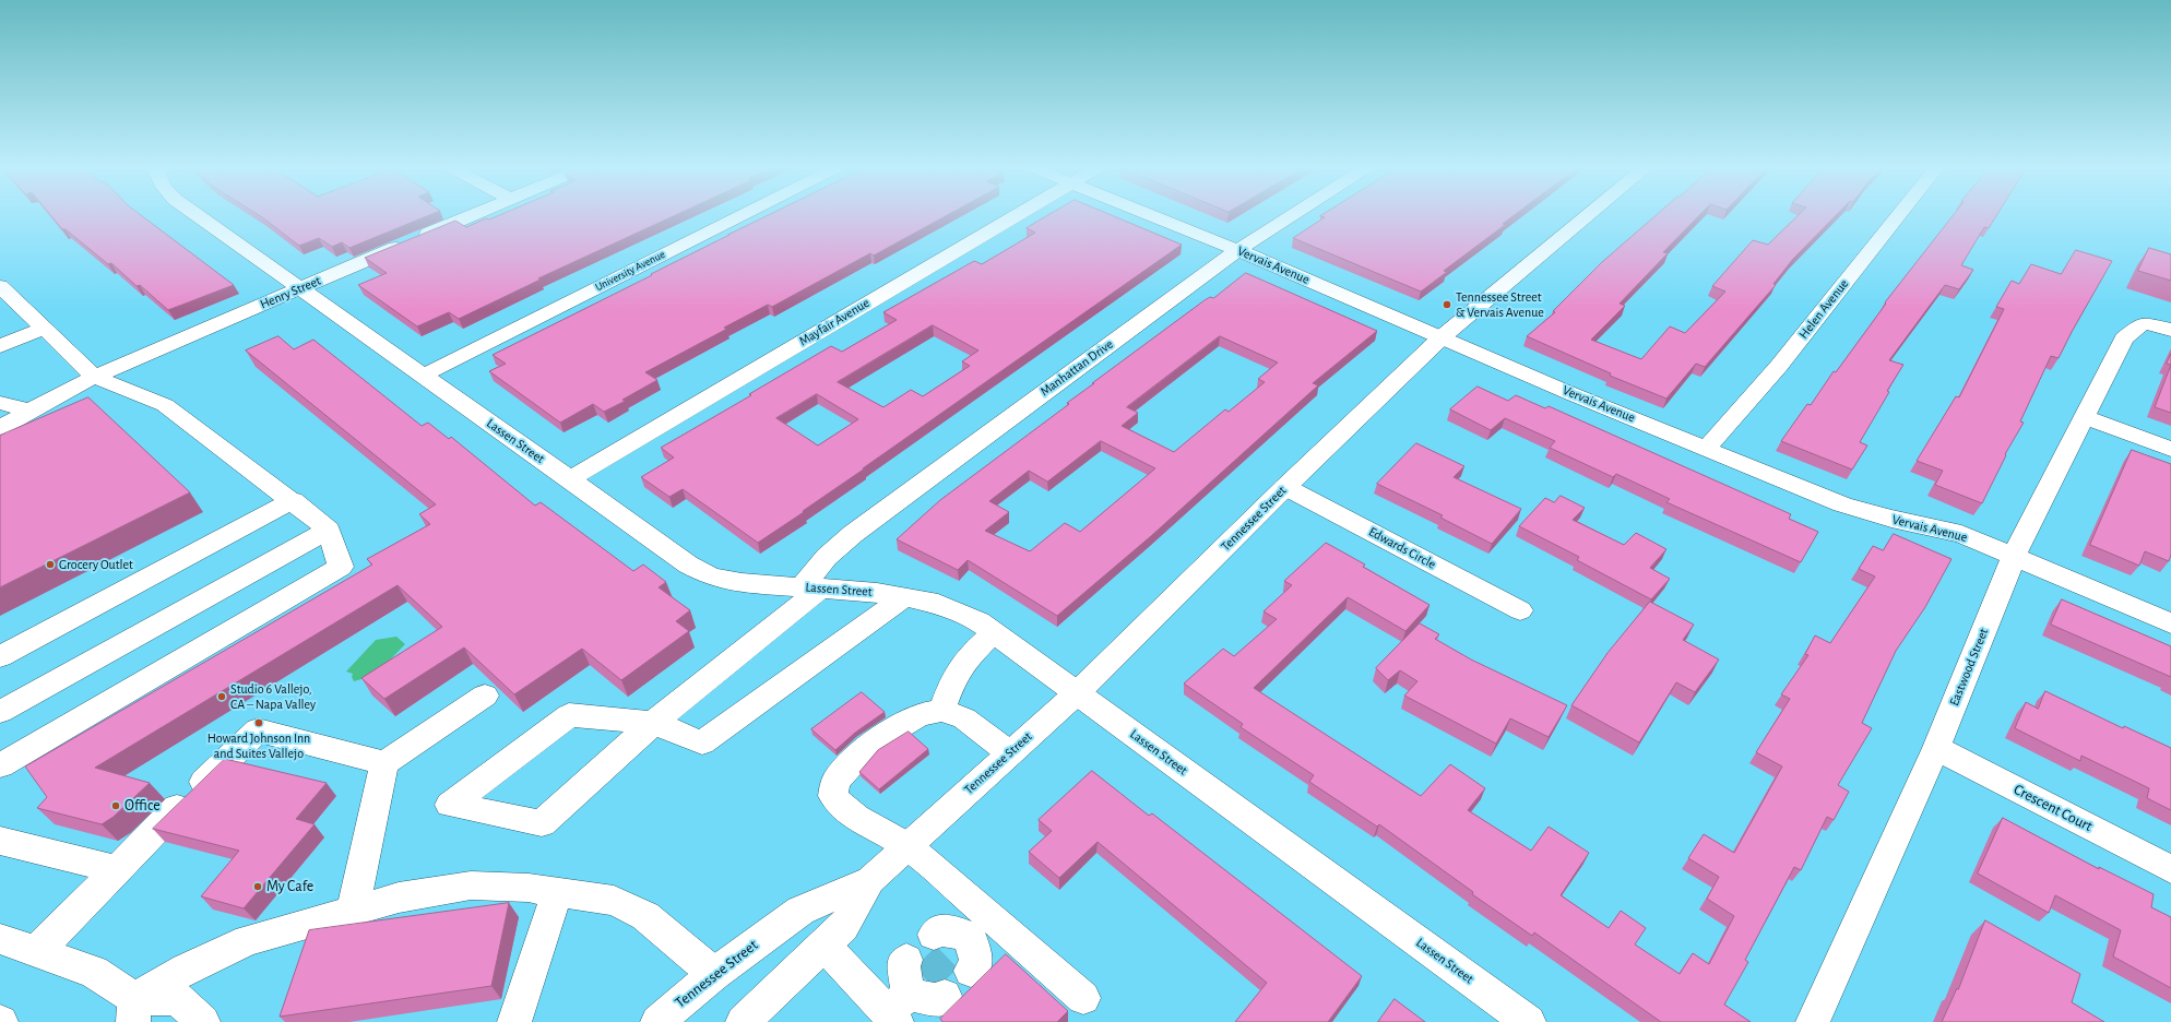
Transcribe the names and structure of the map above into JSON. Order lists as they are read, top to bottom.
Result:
{
  "streets": {
    "street": [
      "Vervais Avenue",
      "University Avenue",
      "Henry Street",
      "Helen Avenue",
      "Mayfair Avenue",
      "Manhattan Drive",
      "Lassen Street",
      "Tennessee Street",
      "Edwards Circle",
      "Eastwood Street",
      "Crescent Court"
    ]
  },
  "crossings": [
    ["Vervais Avenue", "Helen Avenue"],
    ["Vervais Avenue", "Manhattan Drive"],
    ["Vervais Avenue", "Tennessee Street"],
    ["Vervais Avenue", "Eastwood Street"],
    ["University Avenue", "Lassen Street"],
    ["Henry Street", "Lassen Street"],
    ["Mayfair Avenue", "Lassen Street"],
    ["Manhattan Drive", "Lassen Street"],
    ["Lassen Street", "Tennessee Street"],
    ["Tennessee Street", "Edwards Circle"],
    ["Eastwood Street", "Crescent Court"]
  ],
  "places": [
    "Tennessee Street & Vervais Avenue",
    "Grocery Outlet",
    "Studio 6 Vallejo, CA – Napa Valley",
    "Howard Johnson Inn and Suites Vallejo",
    "Office",
    "My Cafe"
  ]
}
